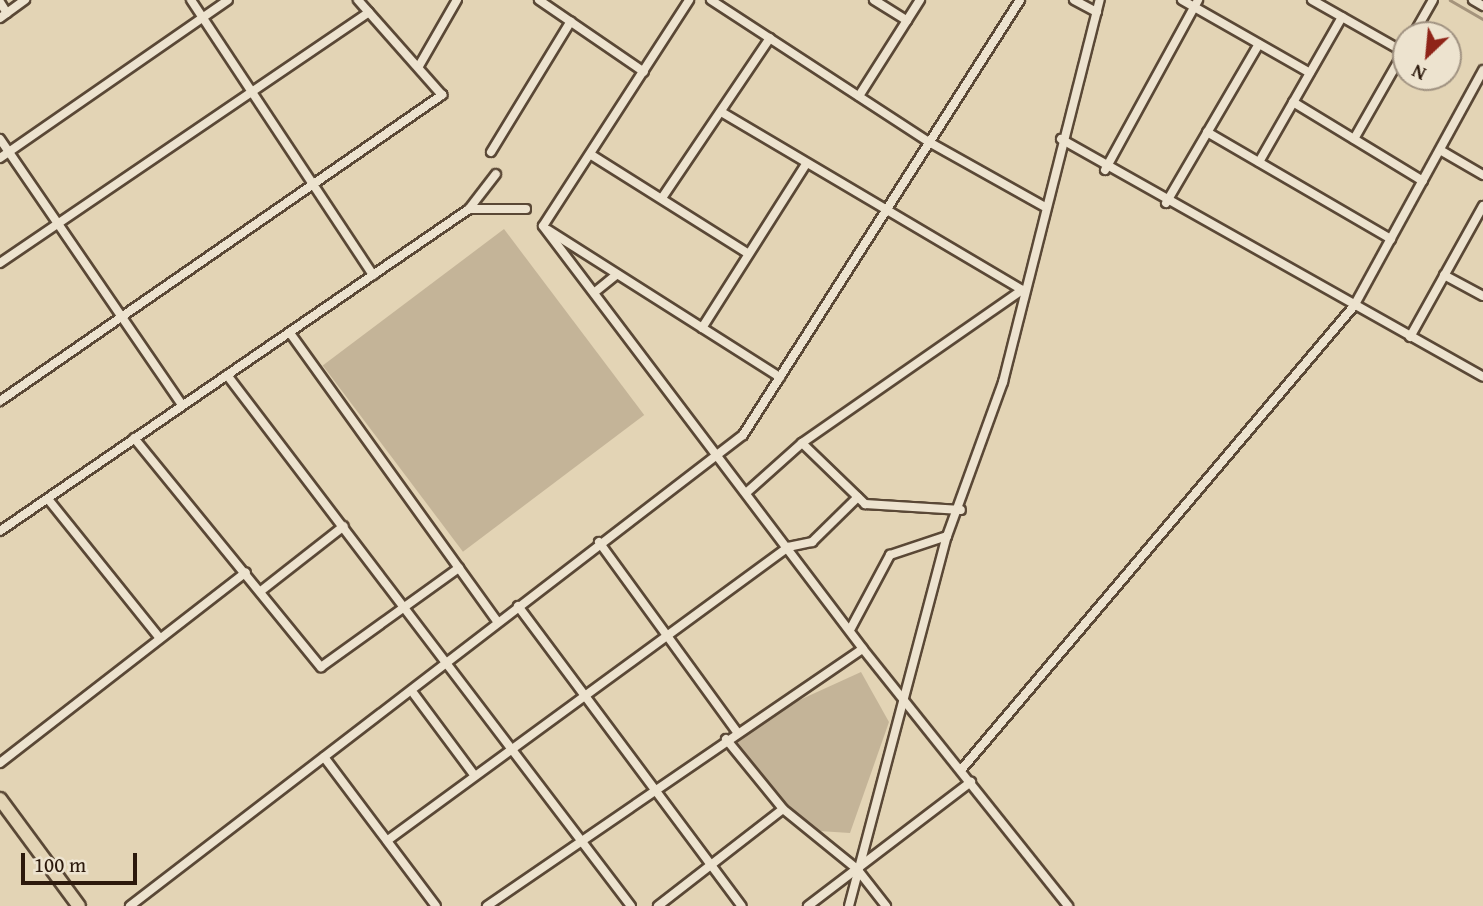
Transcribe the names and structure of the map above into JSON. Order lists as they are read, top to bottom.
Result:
{
  "scale_bar": "100 m",
  "north": "bottom left"
}
